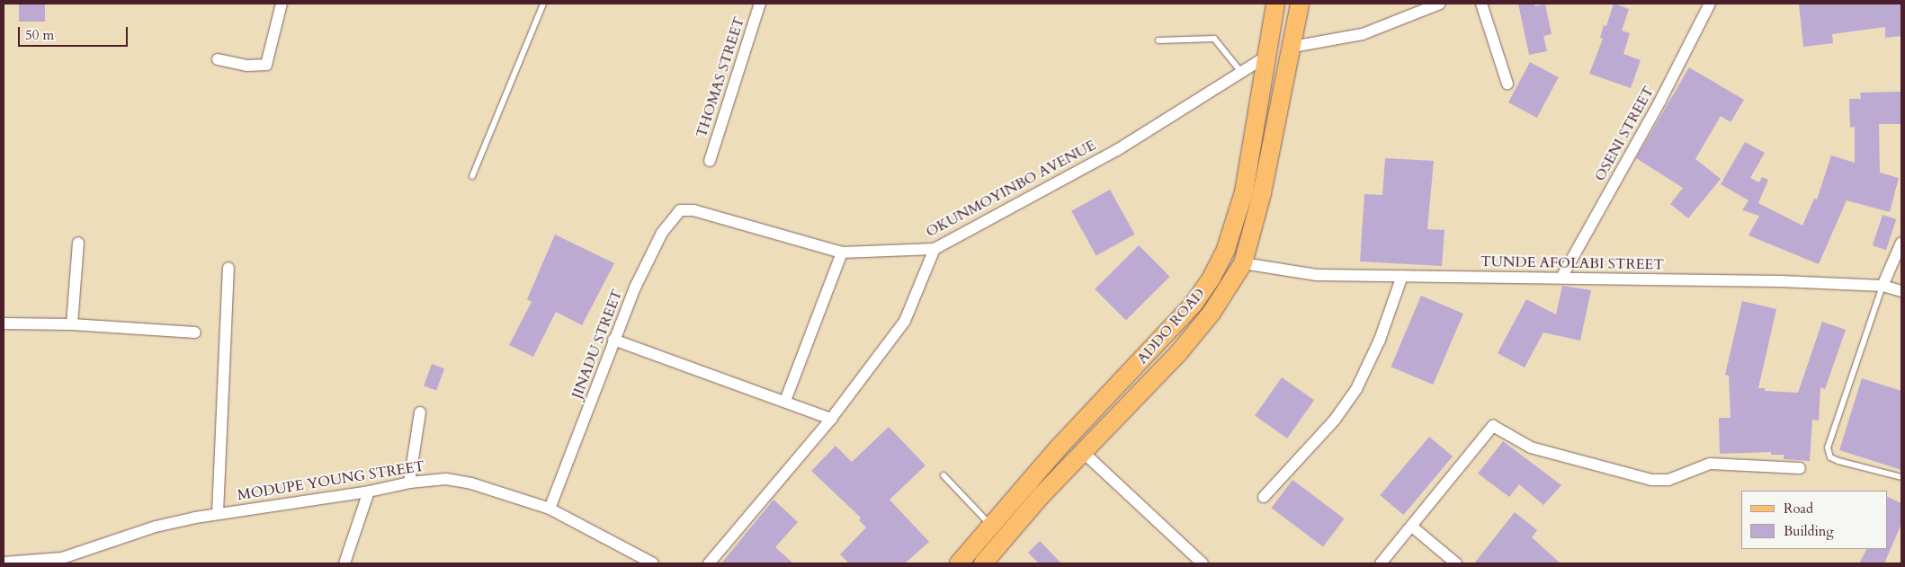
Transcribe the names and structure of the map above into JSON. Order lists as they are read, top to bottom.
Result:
{
  "streets": {
    "main road": ["ADDO ROAD"],
    "street": [
      "THOMAS STREET",
      "OSENI STREET",
      "OKUNMOYINBO AVENUE",
      "TUNDE AFOLABI STREET",
      "JINADU STREET",
      "MODUPE YOUNG STREET"
    ]
  },
  "crossings": [
    ["OSENI STREET", "TUNDE AFOLABI STREET"],
    ["OKUNMOYINBO AVENUE", "ADDO ROAD"],
    ["OKUNMOYINBO AVENUE", "JINADU STREET"],
    ["TUNDE AFOLABI STREET", "ADDO ROAD"],
    ["JINADU STREET", "MODUPE YOUNG STREET"]
  ],
  "legend": ["Road", "Building"],
  "scale_bar": "50 m"
}
